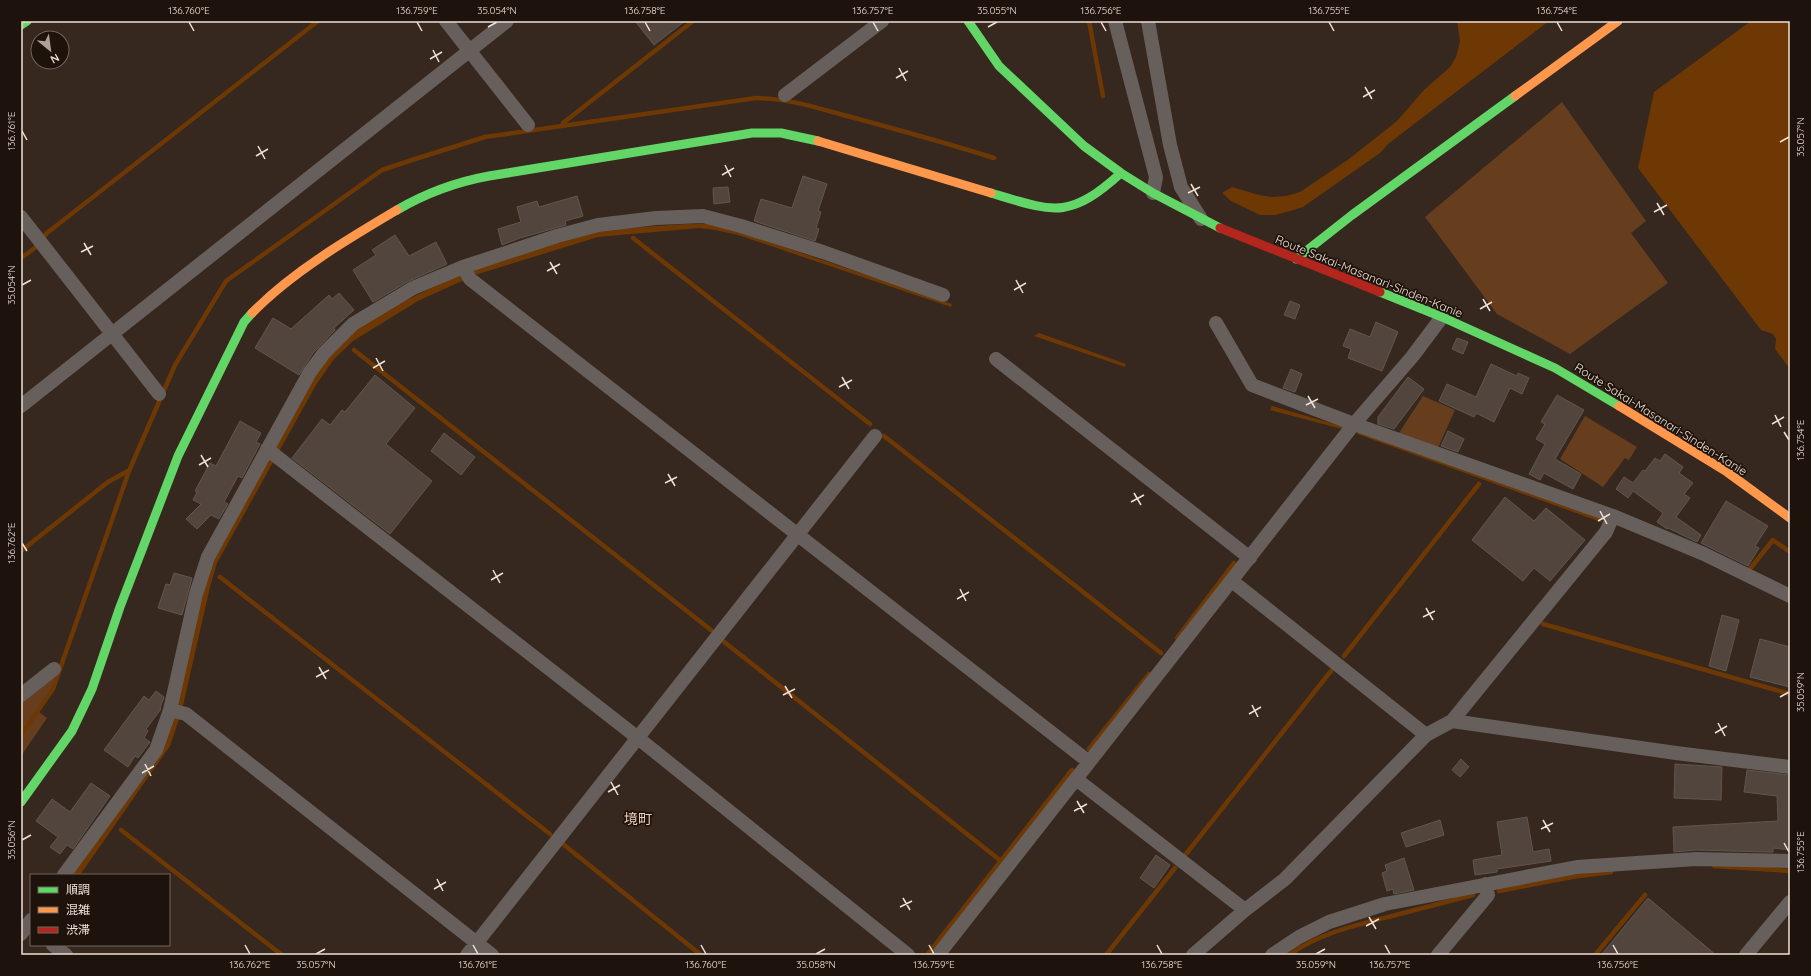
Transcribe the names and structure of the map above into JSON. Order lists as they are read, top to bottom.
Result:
{
  "streets": {
    "street": ["Route Sakai-Masanari-Sinden-Kanie"]
  },
  "districts": ["境町"],
  "legend": ["順調", "混雑", "渋滞"],
  "north": "bottom right",
  "coordinates": [
    "136.760°E",
    "136.759°E",
    "35.054°N",
    "136.758°E",
    "136.757°E",
    "35.055°N",
    "136.756°E",
    "136.755°E",
    "136.754°E",
    "136.761°E",
    "35.057°N",
    "136.762°E",
    "35.059°N",
    "35.056°N",
    "35.058°N"
  ]
}
